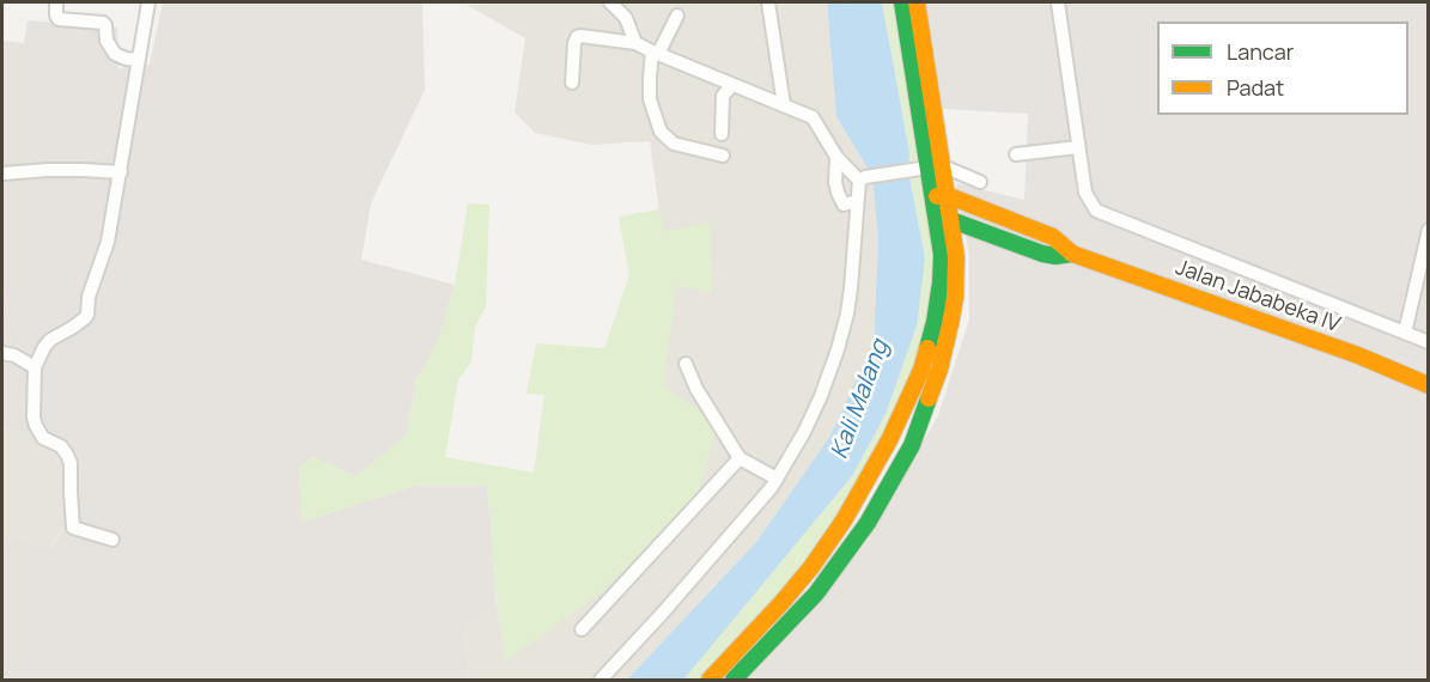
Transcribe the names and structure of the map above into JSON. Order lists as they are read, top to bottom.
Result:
{
  "streets": {
    "main road": ["Jalan Jababeka IV"]
  },
  "water": ["Kali Malang"],
  "legend": ["Lancar", "Padat"]
}
